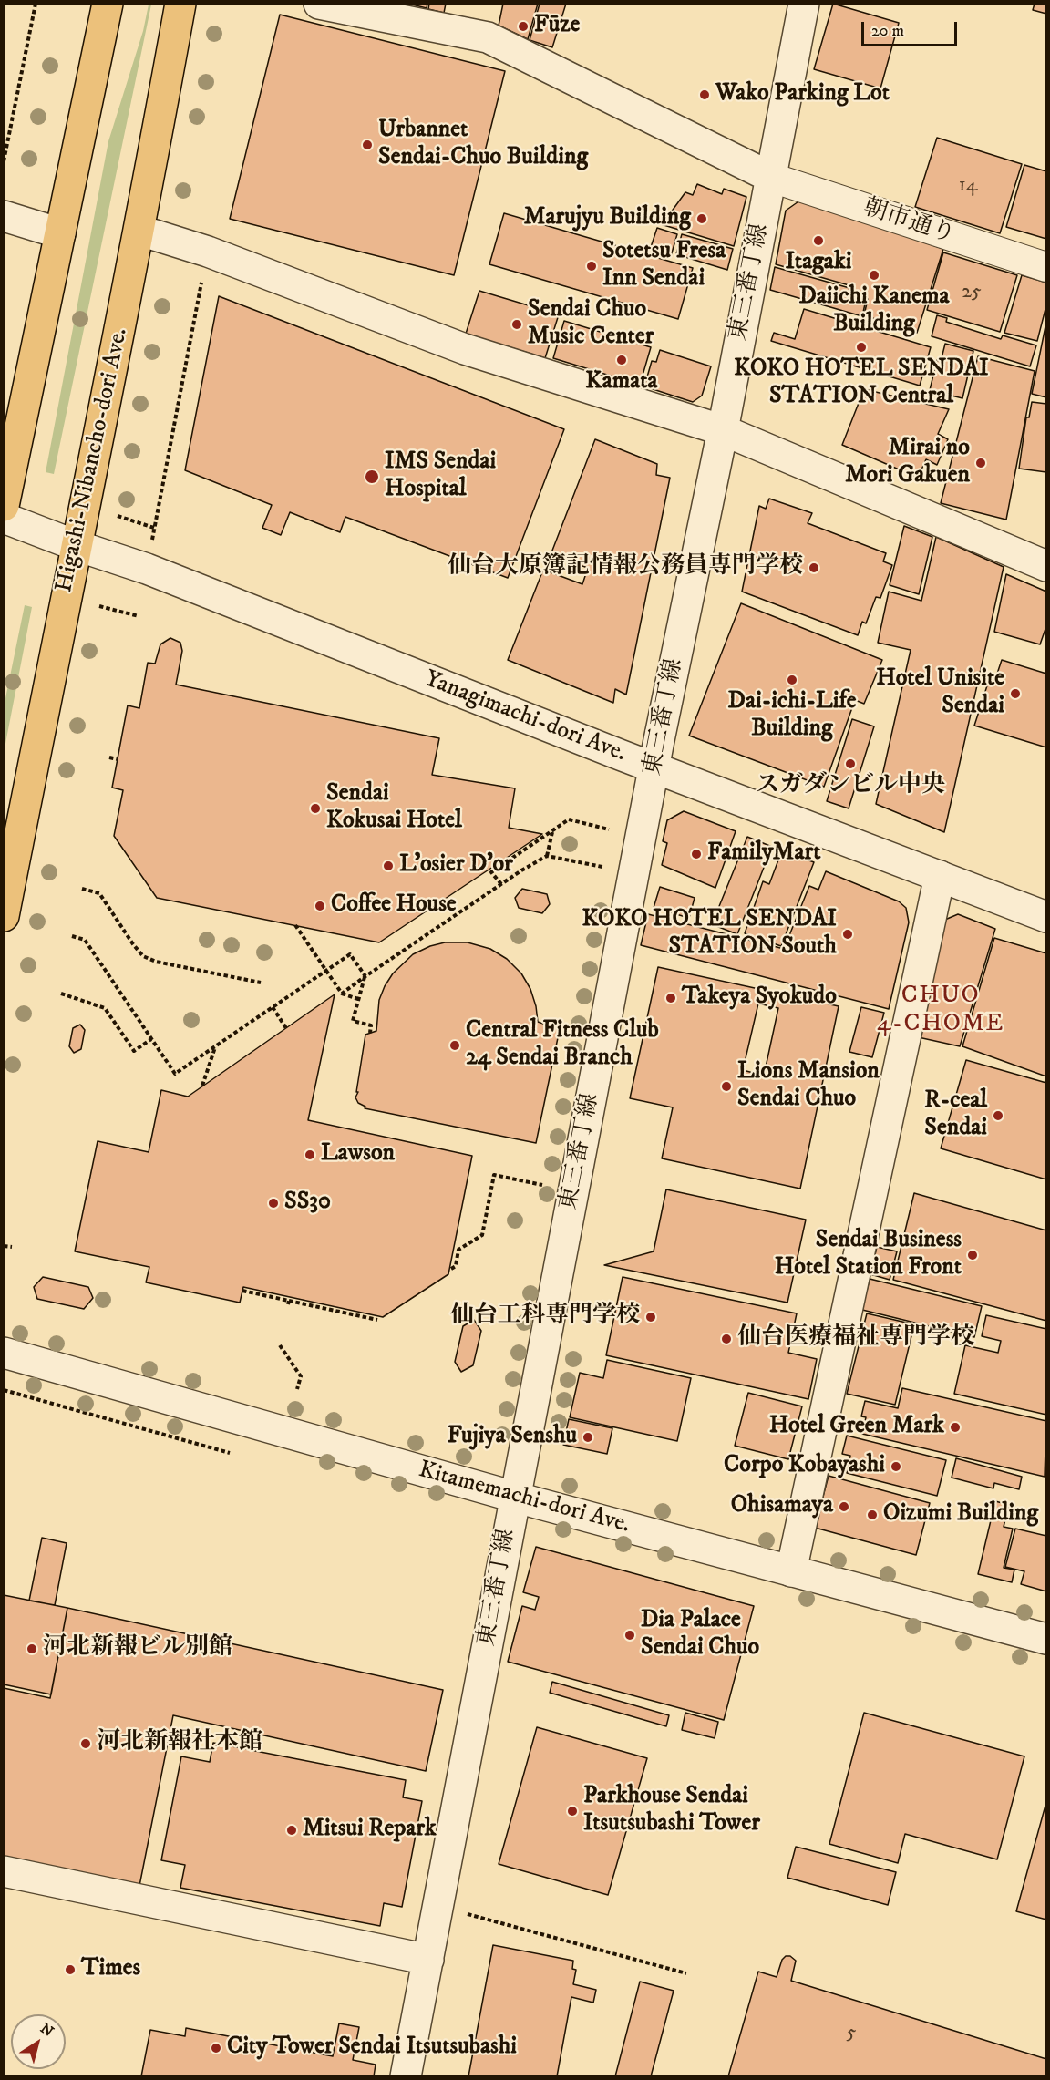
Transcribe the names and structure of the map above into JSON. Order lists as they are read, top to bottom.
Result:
{
  "streets": {
    "highway": ["Higashi-Nibancho-dori Ave."],
    "street": [
      "朝市通り",
      "東三番丁線",
      "Yanagimachi-dori Ave.",
      "Kitamemachi-dori Ave."
    ]
  },
  "crossings": [
    ["朝市通り", "東三番丁線"],
    ["東三番丁線", "Yanagimachi-dori Ave."],
    ["東三番丁線", "Kitamemachi-dori Ave."],
    ["Higashi-Nibancho-dori Ave.", "Yanagimachi-dori Ave."]
  ],
  "districts": ["CHUO 4-CHOME"],
  "places": [
    "Fūze",
    "Wako Parking Lot",
    "Urbannet Sendai-Chuo Building",
    "Marujyu Building",
    "Itagaki",
    "Sotetsu Fresa Inn Sendai",
    "Daiichi Kanema Building",
    "Sendai Chuo Music Center",
    "KOKO HOTEL SENDAI STATION Central",
    "Kamata",
    "Mirai no Mori Gakuen",
    "IMS Sendai Hospital",
    "仙台大原簿記情報公務員専門学校",
    "Dai-ichi-Life Building",
    "Hotel Unisite Sendai",
    "スガダンビル中央",
    "Sendai Kokusai Hotel",
    "FamilyMart",
    "L'osier D'or",
    "Coffee House",
    "KOKO HOTEL SENDAI STATION South",
    "Takeya Syokudo",
    "Central Fitness Club 24 Sendai Branch",
    "Lions Mansion Sendai Chuo",
    "R-ceal Sendai",
    "Lawson",
    "SS30",
    "Sendai Business Hotel Station Front",
    "仙台工科専門学校",
    "仙台医療福祉専門学校",
    "Hotel Green Mark",
    "Fujiya Senshu",
    "Corpo Kobayashi",
    "Ohisamaya",
    "Oizumi Building",
    "Dia Palace Sendai Chuo",
    "河北新報ビル別館",
    "河北新報社本館",
    "Parkhouse Sendai Itsutsubashi Tower",
    "Mitsui Repark",
    "Times",
    "City Tower Sendai Itsutsubashi"
  ],
  "house_numbers": ["14", "25", "5"],
  "scale_bar": "20 m",
  "north": "top right"
}
